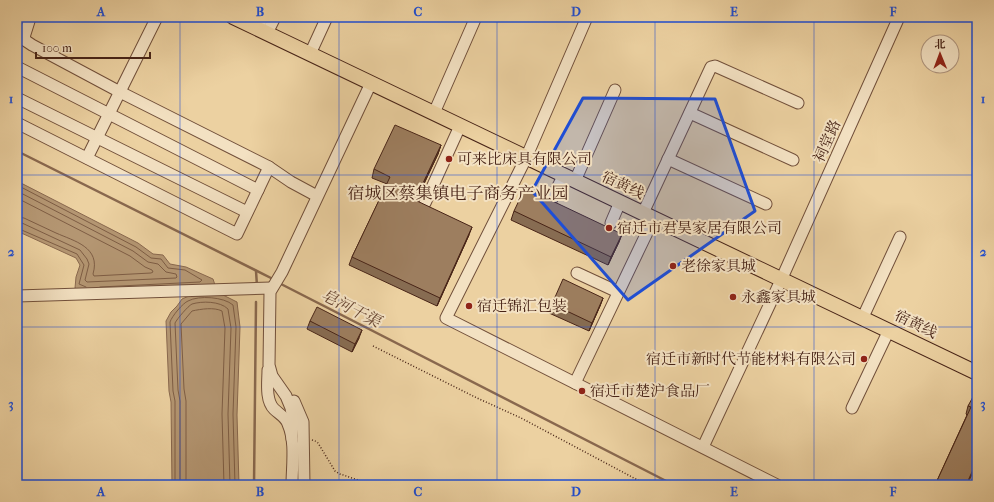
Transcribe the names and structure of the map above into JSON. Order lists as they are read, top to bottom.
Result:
{
  "streets": {
    "main road": ["宿黄线"],
    "street": ["祠堂路"]
  },
  "crossings": [
    ["祠堂路", "宿黄线"]
  ],
  "districts": ["宿城区蔡集镇电子商务产业园"],
  "water": ["皂河干渠"],
  "places": [
    "可来比床具有限公司",
    "宿迁市君昊家居有限公司",
    "老徐家具城",
    "永鑫家具城",
    "宿迁锦汇包装",
    "宿迁市新时代节能材料有限公司",
    "宿迁市楚沪食品厂"
  ],
  "scale_bar": "100 m",
  "north": "top",
  "grid": {
    "columns": [
      "A",
      "B",
      "C",
      "D",
      "E",
      "F"
    ],
    "rows": ["1", "2", "3"]
  }
}
